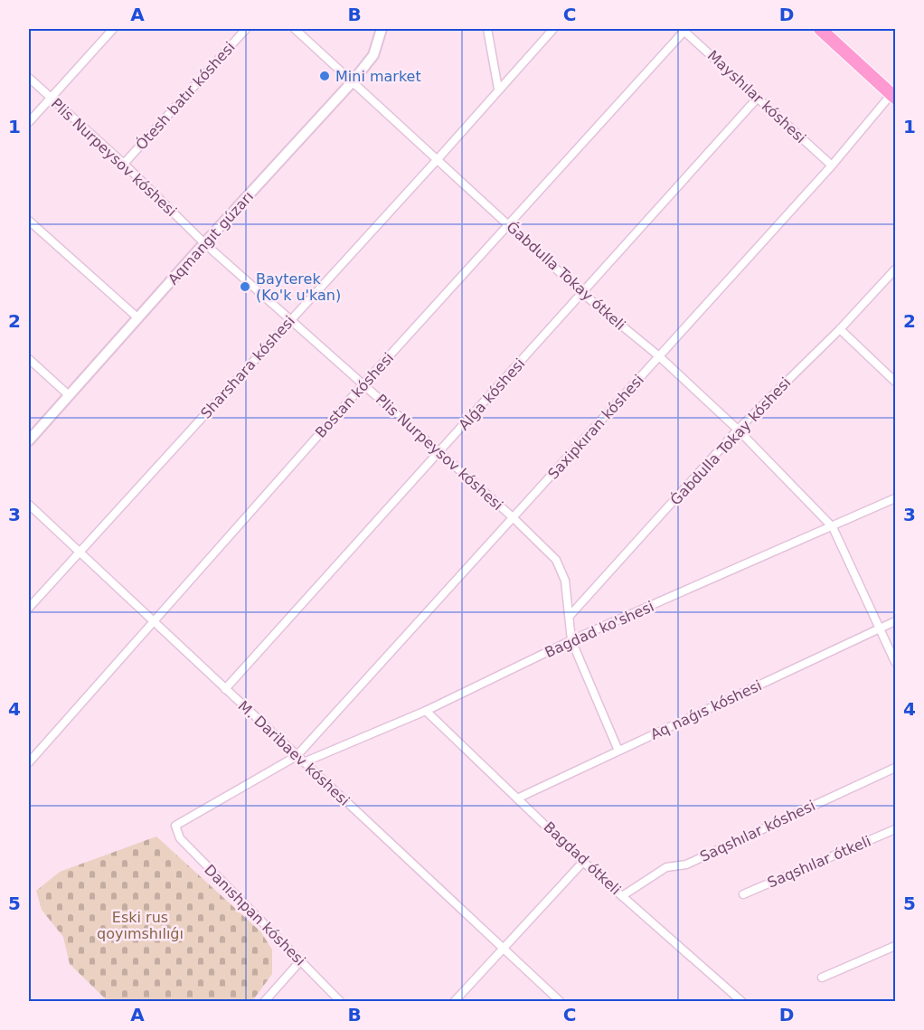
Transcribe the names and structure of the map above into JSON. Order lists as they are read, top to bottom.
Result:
{
  "streets": {
    "street": [
      "Ótesh batır kóshesi",
      "Mayshılar kóshesi",
      "Plis Nurpeysov kóshesi",
      "Aqmangıt gúzarı",
      "Ǵabdulla Tokay ótkeli",
      "Sharshara kóshesi",
      "Alǵa kóshesi",
      "Bostan kóshesi",
      "Saxipkıran kóshesi",
      "Ǵabdulla Tokay kóshesi",
      "Bagdad ko'shesi",
      "Aq naǵıs kóshesi",
      "M. Daribaev kóshesi",
      "Saqshılar kóshesi",
      "Bagdad ótkeli",
      "Saqshılar ótkeli",
      "Danıshpan kóshesi"
    ]
  },
  "crossings": [
    ["Ótesh batır kóshesi", "Plis Nurpeysov kóshesi"],
    ["Mayshılar kóshesi", "Alǵa kóshesi"],
    ["Mayshılar kóshesi", "Bostan kóshesi"],
    ["Mayshılar kóshesi", "Saxipkıran kóshesi"],
    ["Plis Nurpeysov kóshesi", "Aqmangıt gúzarı"],
    ["Plis Nurpeysov kóshesi", "Sharshara kóshesi"],
    ["Plis Nurpeysov kóshesi", "Alǵa kóshesi"],
    ["Plis Nurpeysov kóshesi", "Bostan kóshesi"],
    ["Plis Nurpeysov kóshesi", "Saxipkıran kóshesi"],
    ["Plis Nurpeysov kóshesi", "Ǵabdulla Tokay kóshesi"],
    ["Plis Nurpeysov kóshesi", "Bagdad ko'shesi"],
    ["Plis Nurpeysov kóshesi", "Aq naǵıs kóshesi"],
    ["Aqmangıt gúzarı", "Ǵabdulla Tokay ótkeli"],
    ["Ǵabdulla Tokay ótkeli", "Sharshara kóshesi"],
    ["Ǵabdulla Tokay ótkeli", "Alǵa kóshesi"],
    ["Ǵabdulla Tokay ótkeli", "Bostan kóshesi"],
    ["Ǵabdulla Tokay ótkeli", "Saxipkıran kóshesi"],
    ["Ǵabdulla Tokay ótkeli", "Ǵabdulla Tokay kóshesi"],
    ["Ǵabdulla Tokay ótkeli", "Bagdad ko'shesi"],
    ["Ǵabdulla Tokay ótkeli", "Aq naǵıs kóshesi"],
    ["Sharshara kóshesi", "M. Daribaev kóshesi"],
    ["Alǵa kóshesi", "M. Daribaev kóshesi"],
    ["Bostan kóshesi", "M. Daribaev kóshesi"],
    ["Saxipkıran kóshesi", "M. Daribaev kóshesi"],
    ["Saxipkıran kóshesi", "Danıshpan kóshesi"],
    ["Bagdad ko'shesi", "M. Daribaev kóshesi"],
    ["Bagdad ko'shesi", "Bagdad ótkeli"],
    ["Aq naǵıs kóshesi", "Bagdad ótkeli"],
    ["Saqshılar kóshesi", "Bagdad ótkeli"]
  ],
  "parks": ["Eski rus qoyımshılıǵı"],
  "places": ["Mini market", "Bayterek (Ko'k u'kan)"],
  "grid": {
    "columns": [
      "A",
      "B",
      "C",
      "D"
    ],
    "rows": [
      "1",
      "2",
      "3",
      "4",
      "5"
    ]
  }
}
